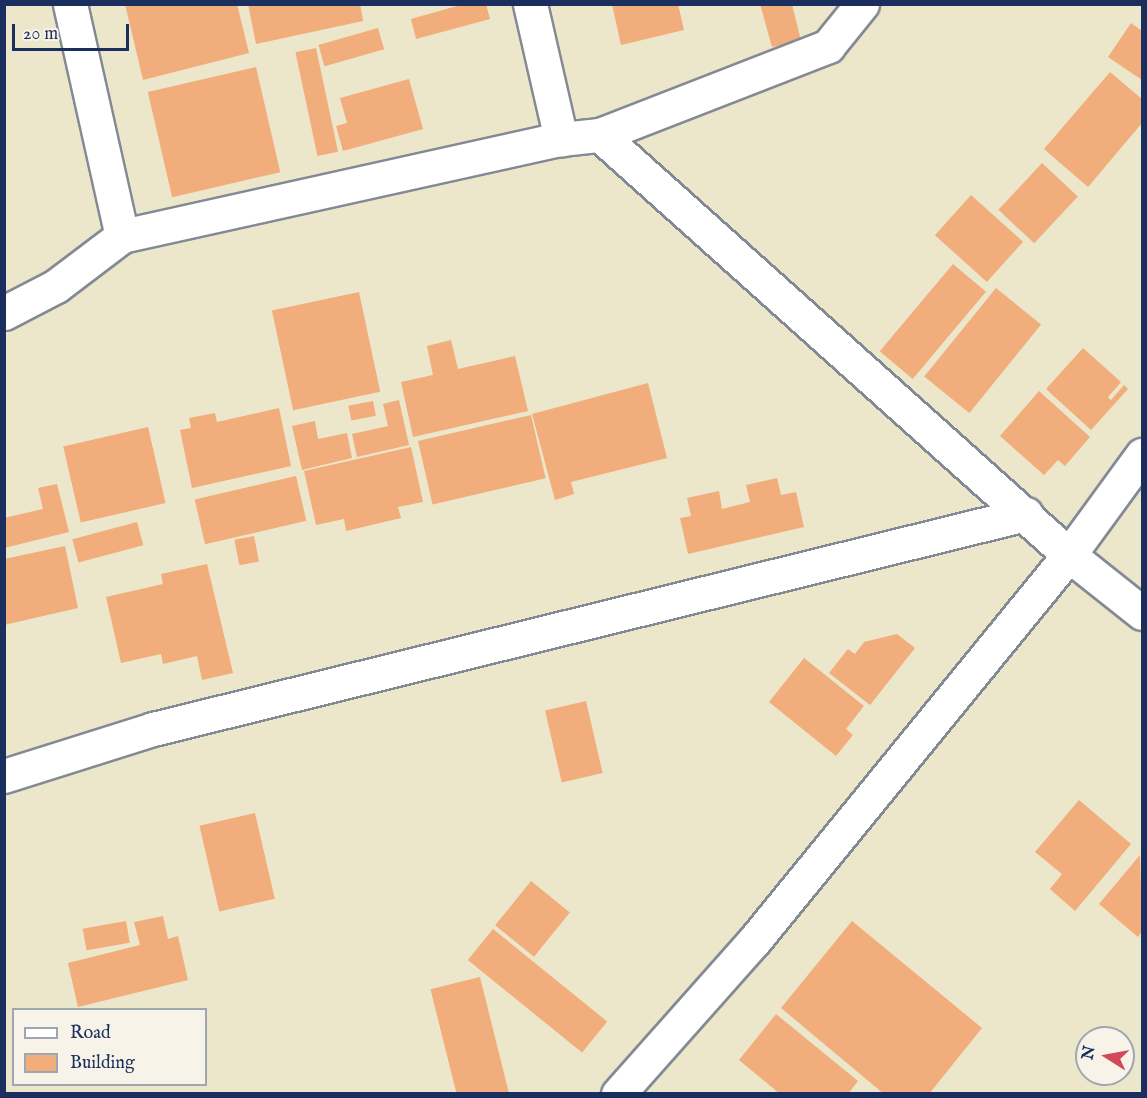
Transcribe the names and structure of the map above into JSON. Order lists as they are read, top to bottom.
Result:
{
  "legend": ["Road", "Building"],
  "scale_bar": "20 m",
  "north": "left"
}
